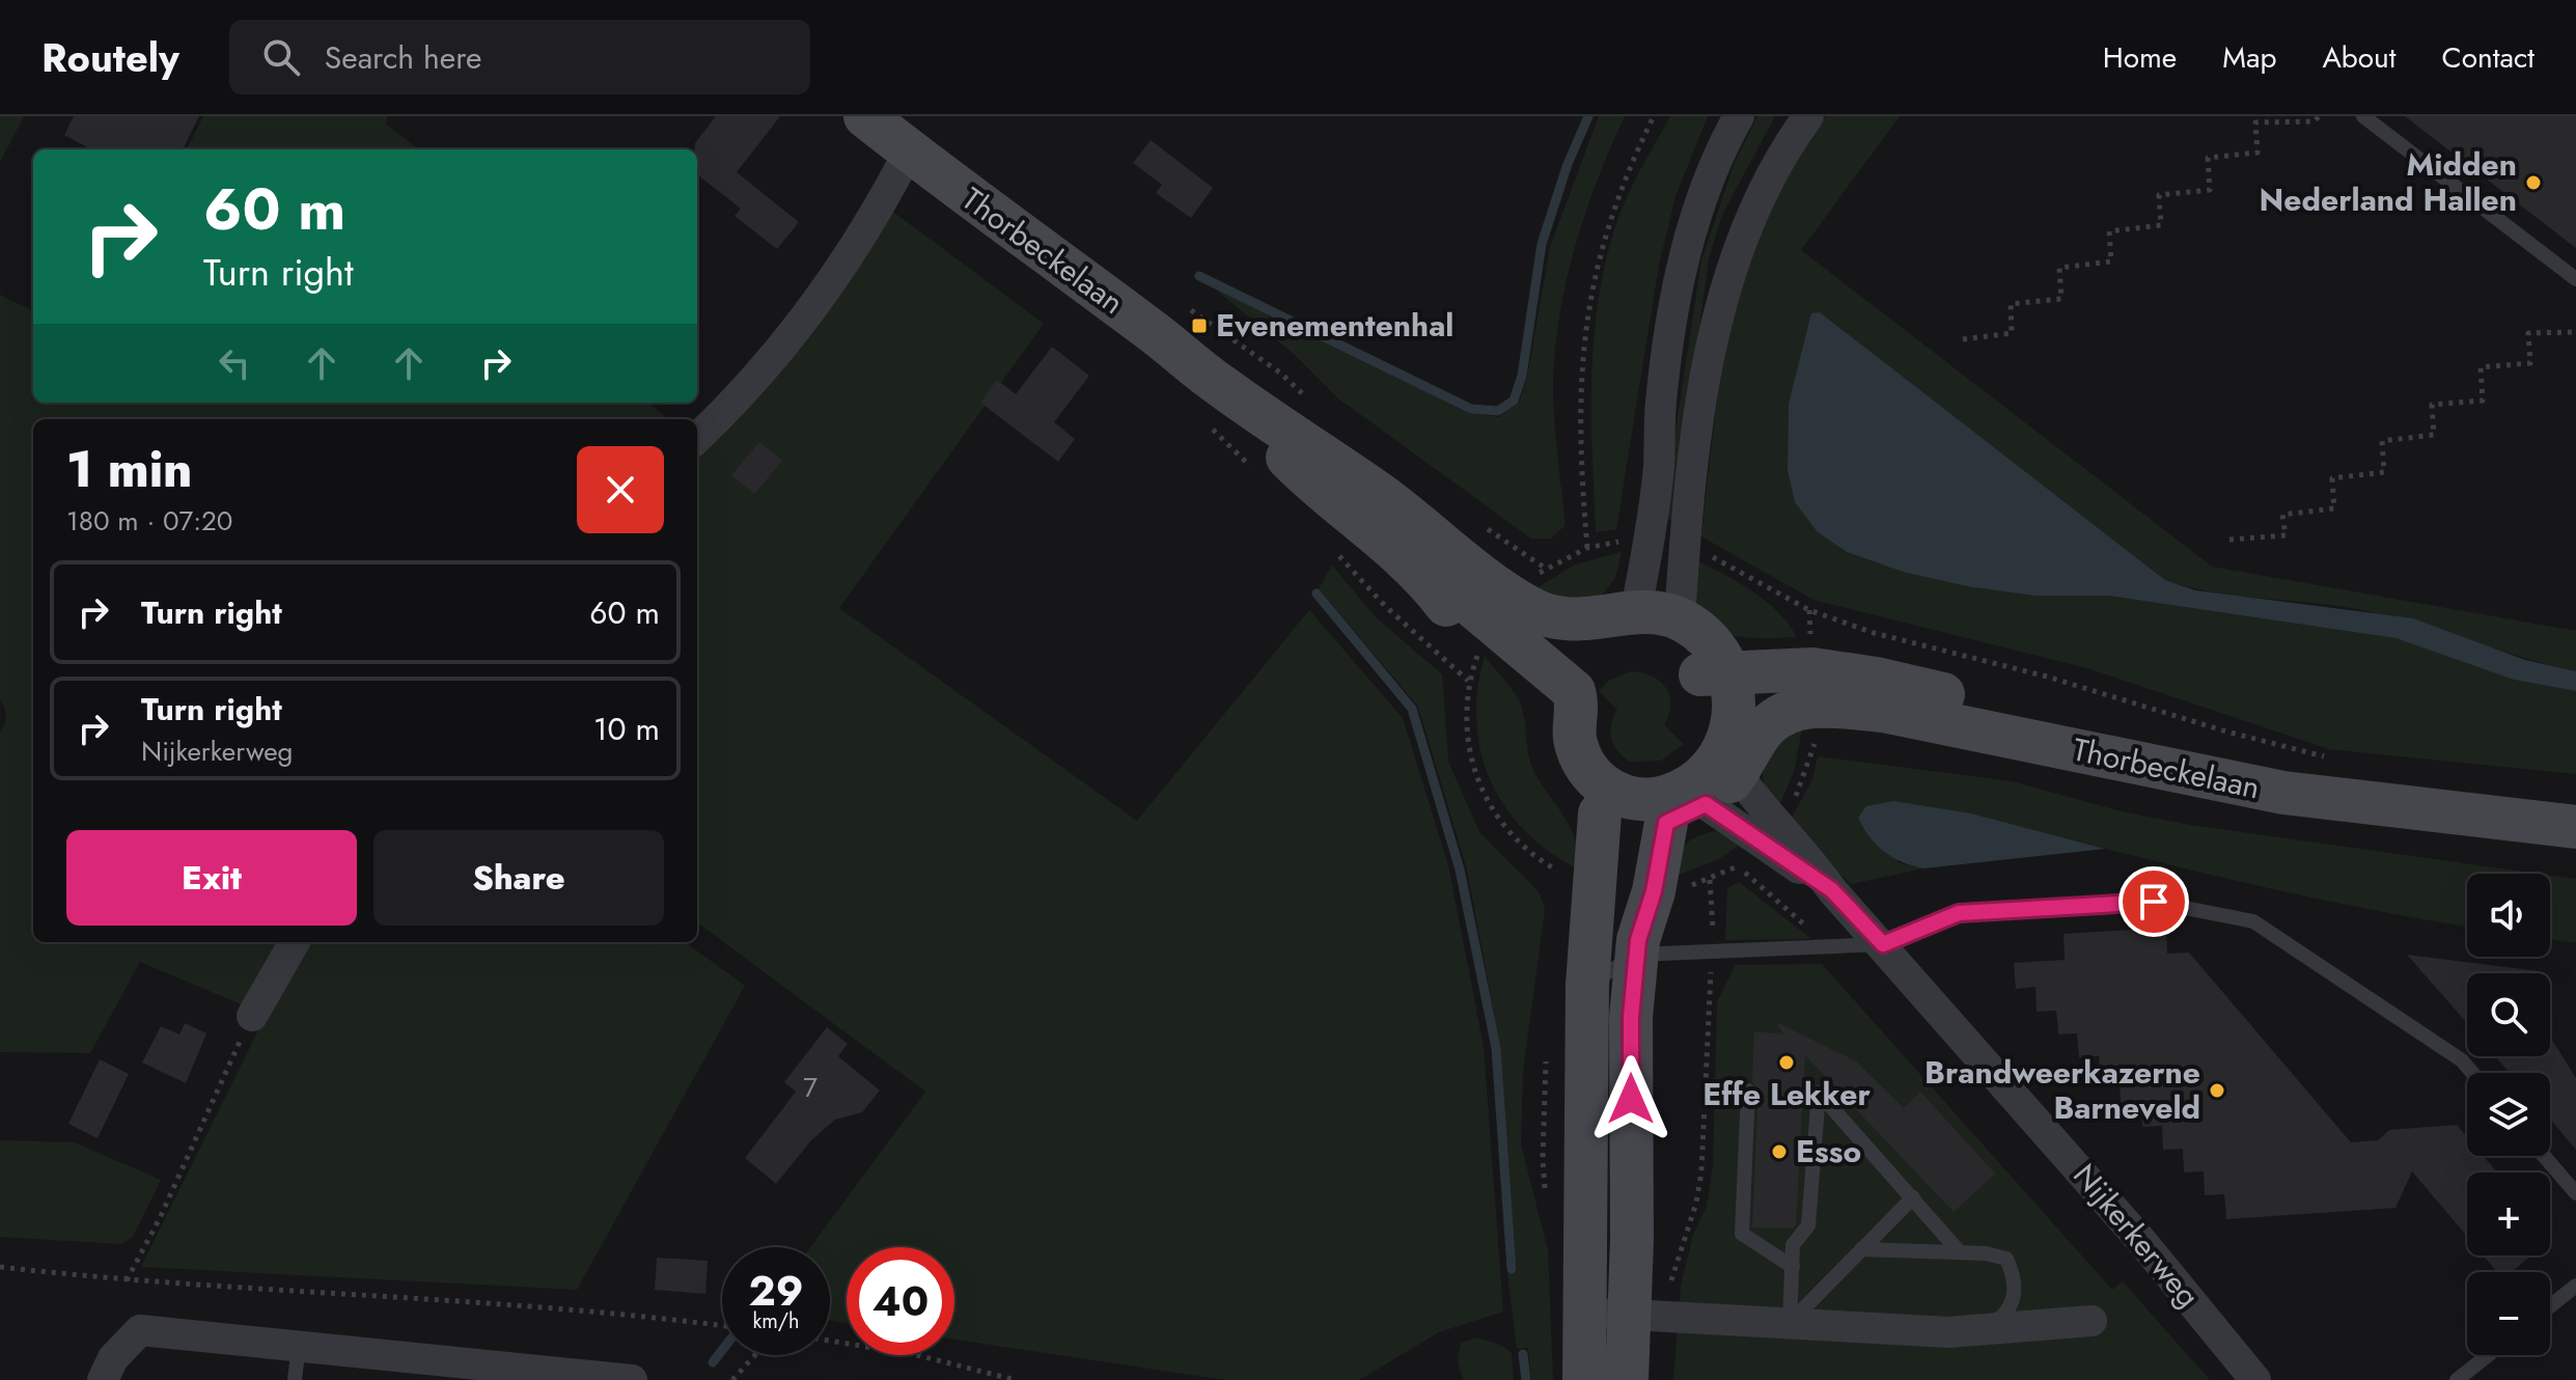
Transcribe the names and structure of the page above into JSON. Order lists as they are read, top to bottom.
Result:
{
  "streets": {
    "main road": ["Thorbeckelaan"],
    "street": ["Nijkerkerweg"]
  },
  "crossings": [
    ["Thorbeckelaan", "Nijkerkerweg"]
  ],
  "places": {
    "other": [
      "Midden Nederland Hallen",
      "Effe Lekker",
      "Brandweerkazerne Barneveld",
      "Esso"
    ],
    "transit": ["Evenementenhal"]
  },
  "house_numbers": ["7"],
  "page": {
    "header": "Routely",
    "search": "Search here",
    "nav": [
      "Home",
      "Map",
      "About",
      "Contact"
    ],
    "turn": ["60 m", "Turn right"],
    "heading": ["1 min", "180 m · 07:20"],
    "list": [
      {
        "name": "Turn right",
        "value": "60 m"
      },
      {
        "name": "Turn right",
        "note": "Nijkerkerweg",
        "value": "10 m"
      }
    ],
    "buttons": ["Exit", "Share"],
    "map_buttons": ["+", "−"],
    "speed": "29 km/h",
    "limit": "40"
  }
}
